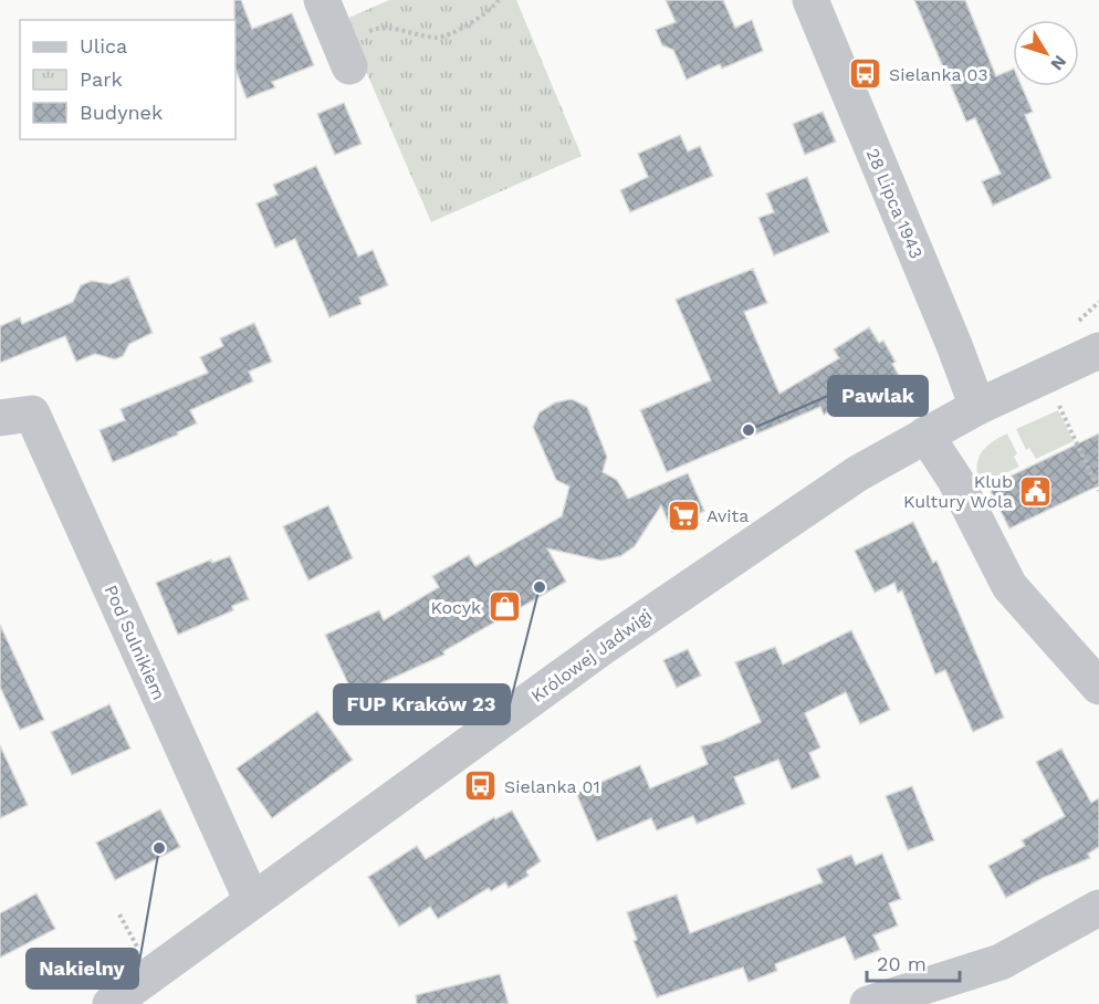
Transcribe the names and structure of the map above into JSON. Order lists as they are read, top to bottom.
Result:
{
  "streets": {
    "street": ["28 Lipca 1943", "Pod Sulnikiem", "Królowej Jadwigi"]
  },
  "crossings": [
    ["28 Lipca 1943", "Królowej Jadwigi"],
    ["Pod Sulnikiem", "Królowej Jadwigi"]
  ],
  "places": {
    "bus stop": ["Sielanka 03", "Sielanka 01"],
    "other": ["Pawlak", "FUP Kraków 23", "Nakielny"],
    "public building": ["Klub Kultury Wola"],
    "supermarket": ["Avita"],
    "shop": ["Kocyk"]
  },
  "legend": ["Ulica", "Park", "Budynek"],
  "scale_bar": "20 m",
  "north": "bottom right"
}
